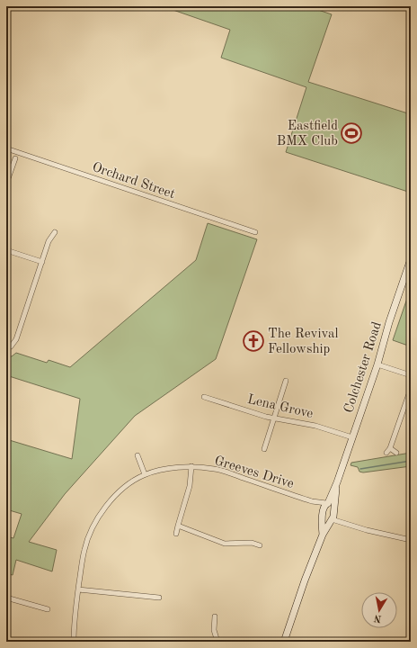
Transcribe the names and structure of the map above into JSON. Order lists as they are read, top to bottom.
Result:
{
  "streets": {
    "main road": ["Colchester Road"],
    "street": ["Orchard Street", "Lena Grove", "Greeves Drive"]
  },
  "crossings": [
    ["Colchester Road", "Lena Grove"],
    ["Colchester Road", "Greeves Drive"]
  ],
  "places": {
    "sports": ["Eastfield BMX Club"],
    "church": ["The Revival Fellowship"]
  },
  "north": "bottom"
}
